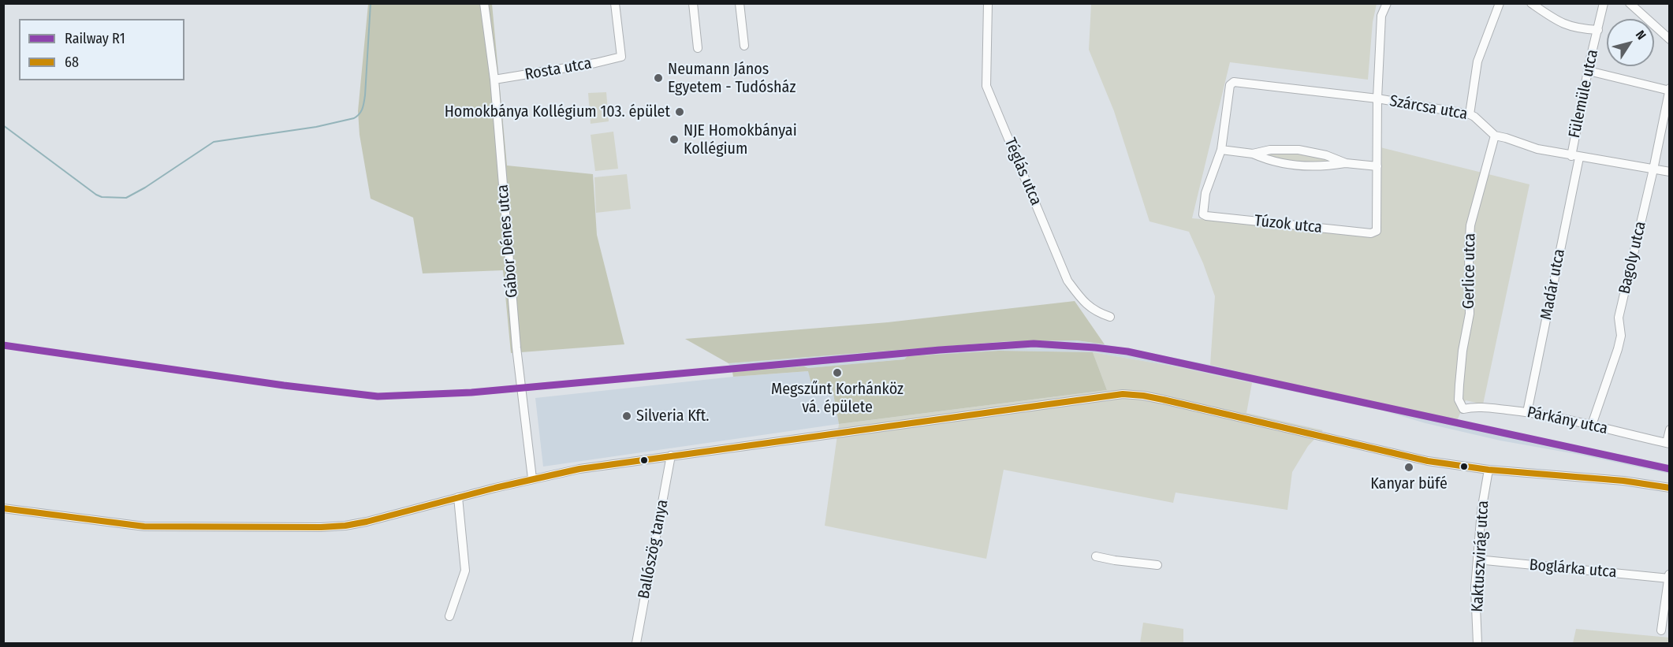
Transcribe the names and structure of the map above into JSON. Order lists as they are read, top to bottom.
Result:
{
  "streets": {
    "street": [
      "Rosta utca",
      "Fülemüle utca",
      "Szárcsa utca",
      "Téglás utca",
      "Túzok utca",
      "Gábor Dénes utca",
      "Bagoly utca",
      "Gerlice utca",
      "Madár utca",
      "Párkány utca",
      "Ballószög tanya",
      "Kaktuszvirág utca",
      "Boglárka utca"
    ]
  },
  "crossings": [
    ["Rosta utca", "Gábor Dénes utca"],
    ["Fülemüle utca", "Szárcsa utca"],
    ["Fülemüle utca", "Madár utca"],
    ["Szárcsa utca", "Túzok utca"],
    ["Szárcsa utca", "Bagoly utca"],
    ["Szárcsa utca", "Gerlice utca"],
    ["Szárcsa utca", "Madár utca"],
    ["Bagoly utca", "Párkány utca"],
    ["Gerlice utca", "Párkány utca"],
    ["Madár utca", "Párkány utca"],
    ["Kaktuszvirág utca", "Boglárka utca"]
  ],
  "places": [
    "Neumann János Egyetem - Tudósház",
    "Homokbánya Kollégium 103. épület",
    "NJE Homokbányai Kollégium",
    "Megszűnt Korhánköz vá. épülete",
    "Silveria Kft.",
    "Kanyar büfé"
  ],
  "lines": ["rail line R1", "transit line 68"],
  "legend": ["Railway R1", "68"],
  "north": "top right"
}
